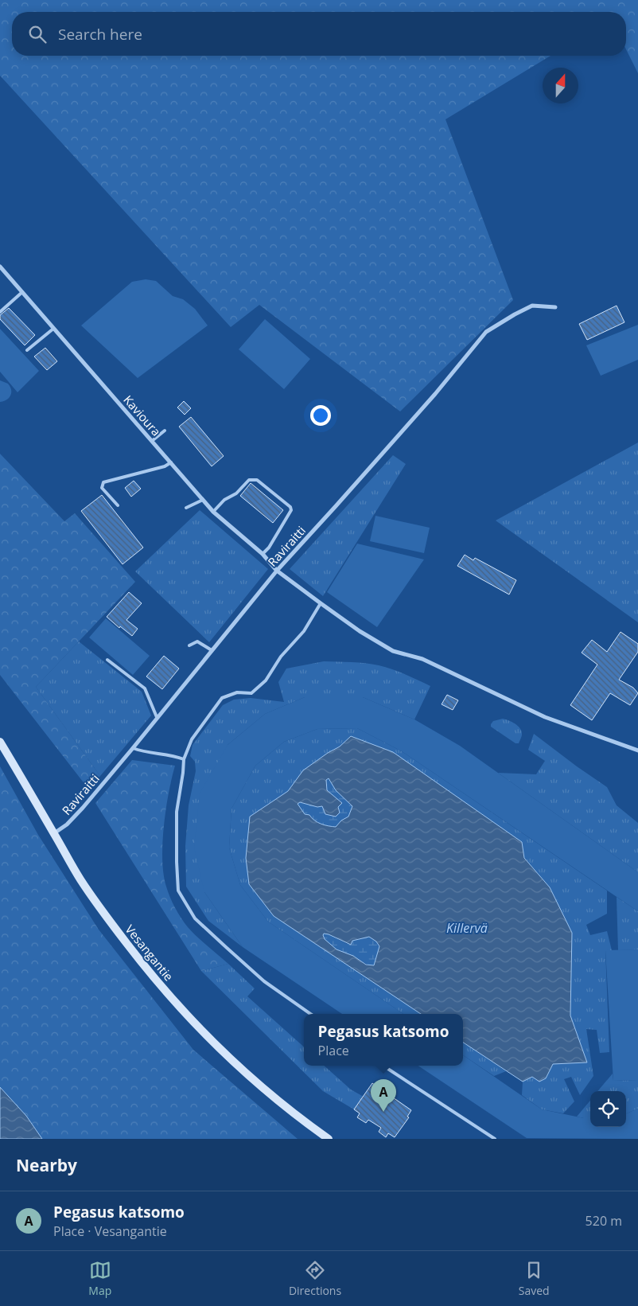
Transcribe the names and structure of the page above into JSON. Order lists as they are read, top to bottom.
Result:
{
  "streets": {
    "street": ["Kavioura", "Raviraitti", "Vesangantie"]
  },
  "crossings": [
    ["Kavioura", "Raviraitti"],
    ["Raviraitti", "Vesangantie"]
  ],
  "water": ["Killervä"],
  "north": "top",
  "page": {
    "search": "Search here",
    "popup": ["Pegasus katsomo", "Place"],
    "pins": "A",
    "heading": "Nearby",
    "list": [
      {
        "mark": "A",
        "name": "Pegasus katsomo",
        "note": "Place · Vesangantie",
        "value": "520 m"
      }
    ],
    "nav": ["Map", "Directions", "Saved"]
  }
}
